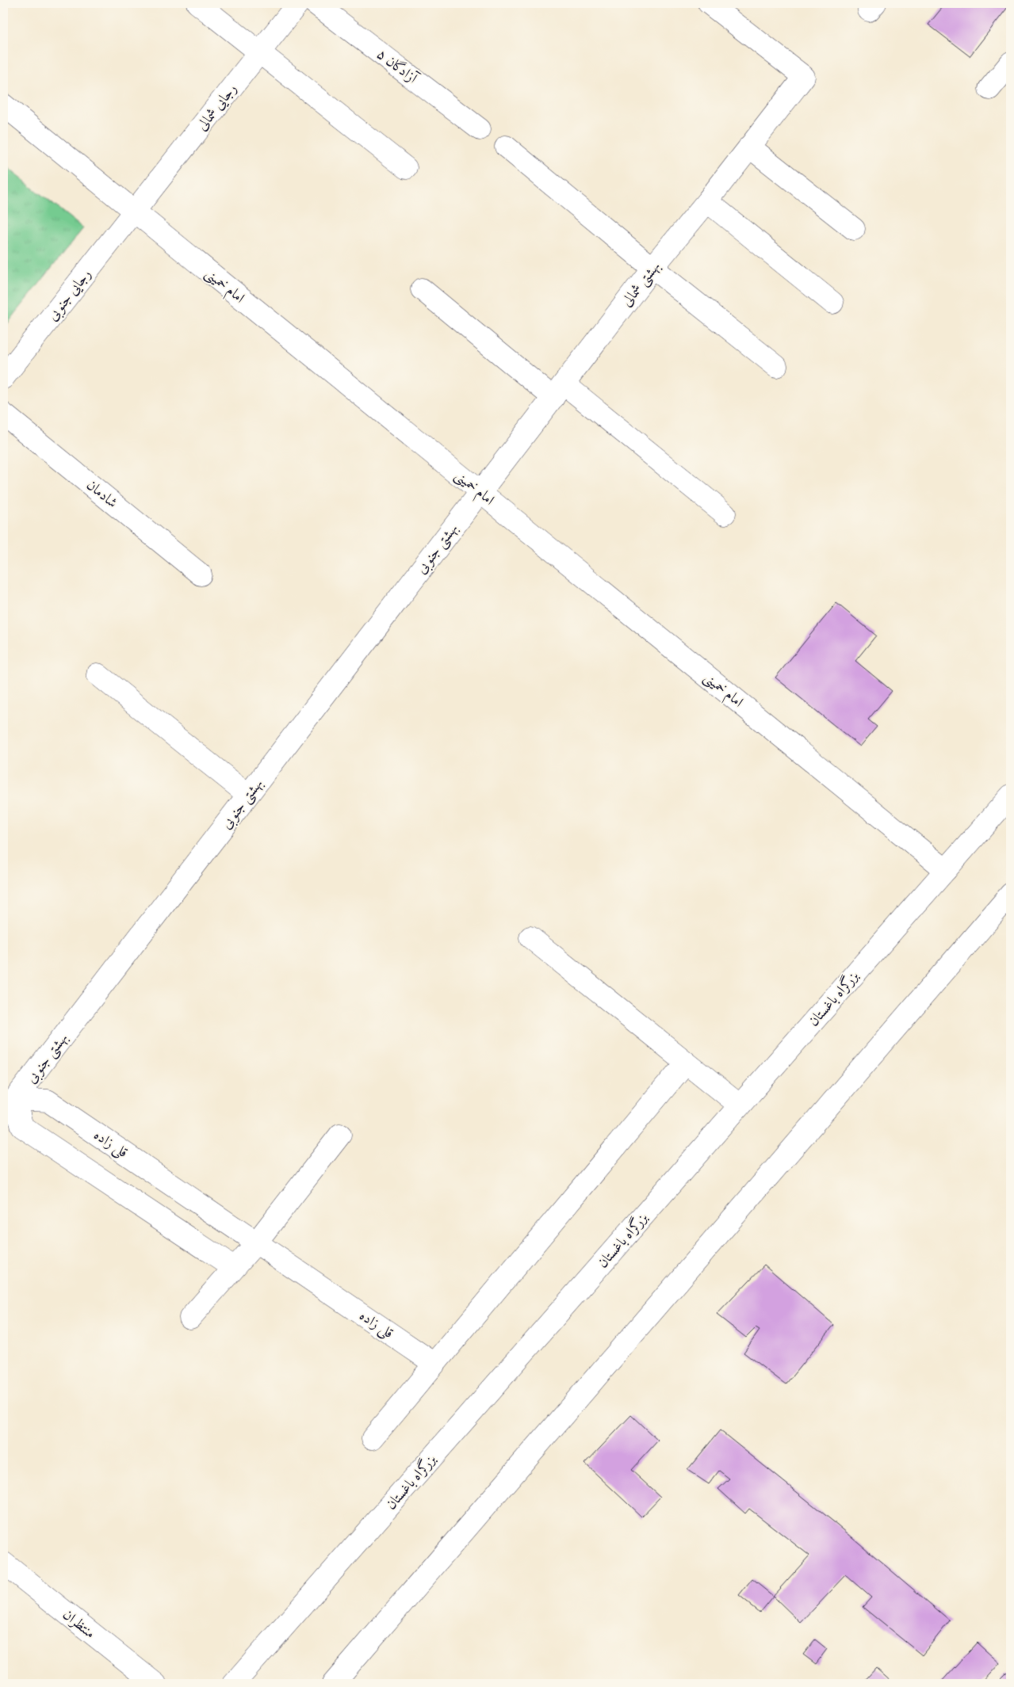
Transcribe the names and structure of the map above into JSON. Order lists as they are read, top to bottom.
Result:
{
  "streets": {
    "main road": [
      "آزادگان ۵",
      "رجایی شمالی",
      "بهشتی شمالی",
      "امام خمینی",
      "رجایی جنوبی",
      "شادمان",
      "بهشتی جنوبی",
      "بزرگراه باغستان",
      "قلی زاده",
      "منتظران"
    ]
  },
  "crossings": [
    ["رجایی شمالی", "امام خمینی"],
    ["رجایی شمالی", "رجایی جنوبی"],
    ["بهشتی شمالی", "امام خمینی"],
    ["بهشتی شمالی", "بهشتی جنوبی"],
    ["امام خمینی", "رجایی جنوبی"],
    ["امام خمینی", "بهشتی جنوبی"],
    ["امام خمینی", "بزرگراه باغستان"],
    ["بهشتی جنوبی", "قلی زاده"]
  ]
}
